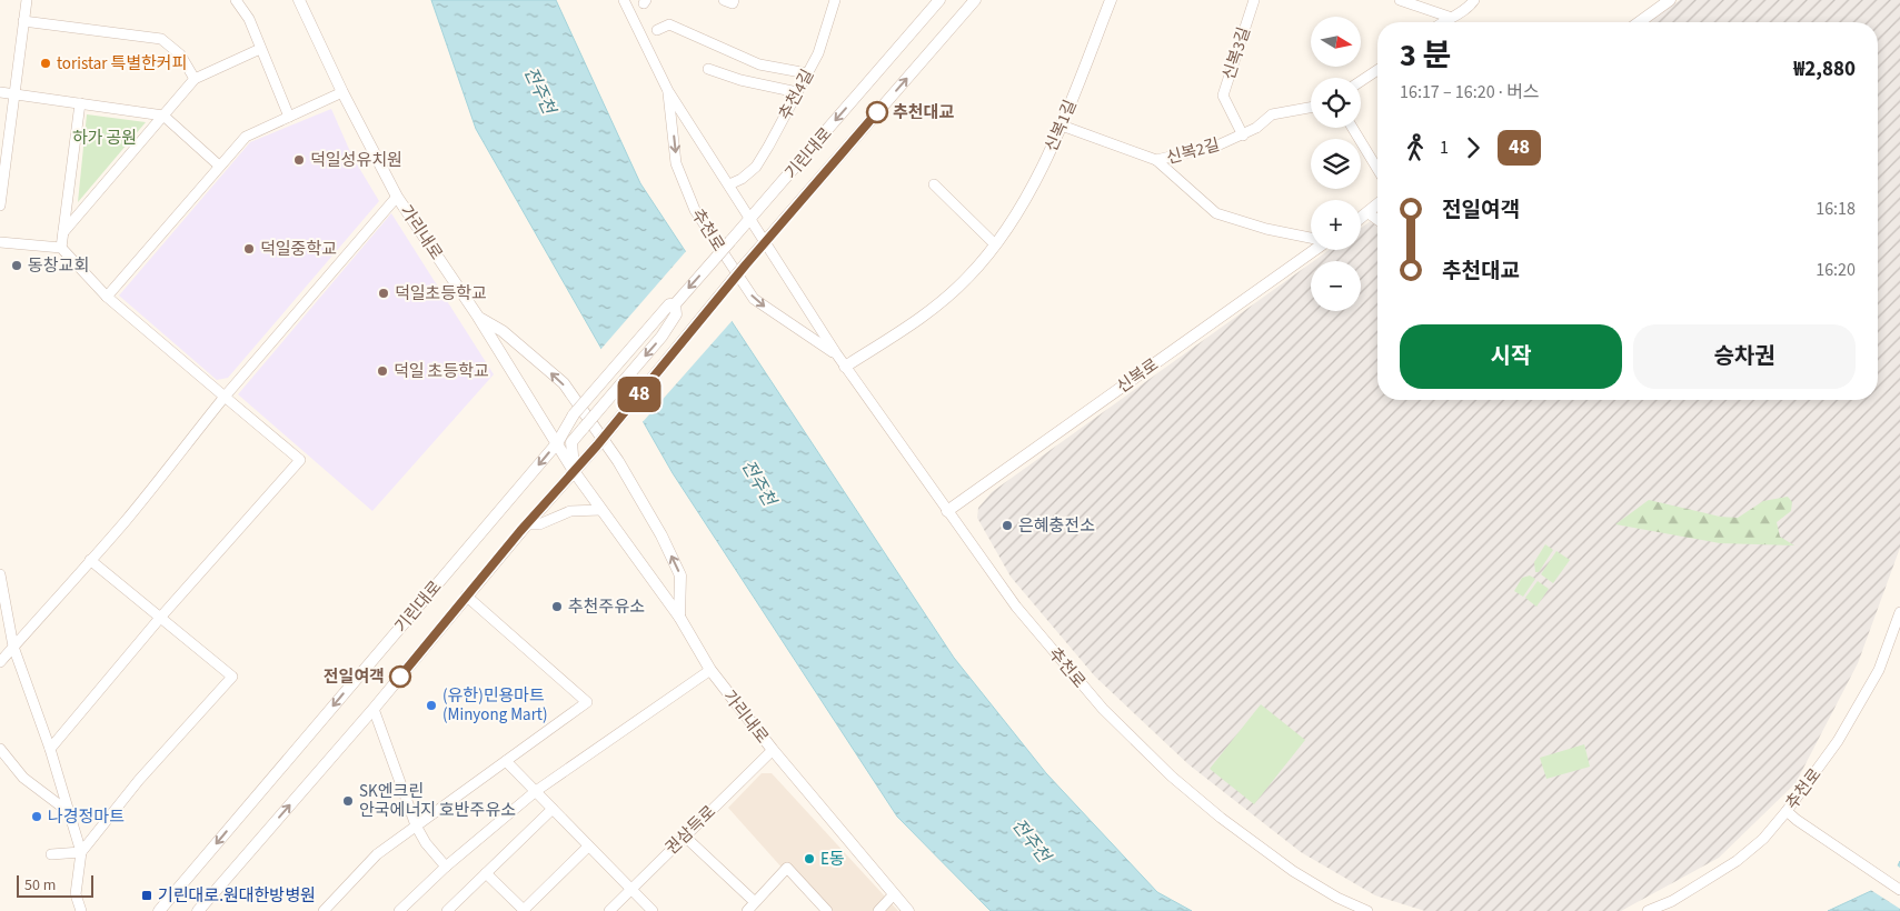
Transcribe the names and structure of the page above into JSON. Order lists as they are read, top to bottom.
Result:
{
  "streets": {
    "street": [
      "신복3길",
      "추천4길",
      "신복1길",
      "신복2길",
      "기린대로",
      "추천로",
      "가리내로",
      "신복로",
      "권삼득로"
    ]
  },
  "crossings": [
    ["신복3길", "신복2길"],
    ["추천4길", "추천로"],
    ["신복1길", "신복2길"],
    ["신복1길", "추천로"],
    ["기린대로", "추천로"],
    ["기린대로", "가리내로"],
    ["추천로", "신복로"],
    ["가리내로", "권삼득로"]
  ],
  "water": ["전주천"],
  "parks": ["하가 공원"],
  "places": {
    "other": [
      "toristar 특별한커피",
      "추천대교",
      "덕일성유치원",
      "덕일중학교",
      "동창교회",
      "덕일초등학교",
      "덕일 초등학교",
      "은혜충전소",
      "추천주유소",
      "전일여객",
      "(유한)민용마트 (Minyong Mart)",
      "SK엔크린 안국에너지 호반주유소",
      "나경정마트",
      "E동"
    ],
    "transit": ["기린대로.원대한방병원"]
  },
  "lines": ["bus line 48"],
  "scale_bar": "50 m",
  "north": "right",
  "page": {
    "on_map": "48",
    "map_buttons": ["+", "−"],
    "heading": ["3 분", "16:17 – 16:20 · 버스", "₩2,880"],
    "legs": ["1", "48"],
    "list": [
      {
        "name": "전일여객",
        "value": "16:18"
      },
      {
        "name": "추천대교",
        "value": "16:20"
      }
    ],
    "buttons": ["시작", "승차권"],
    "scale": "50 m"
  }
}
